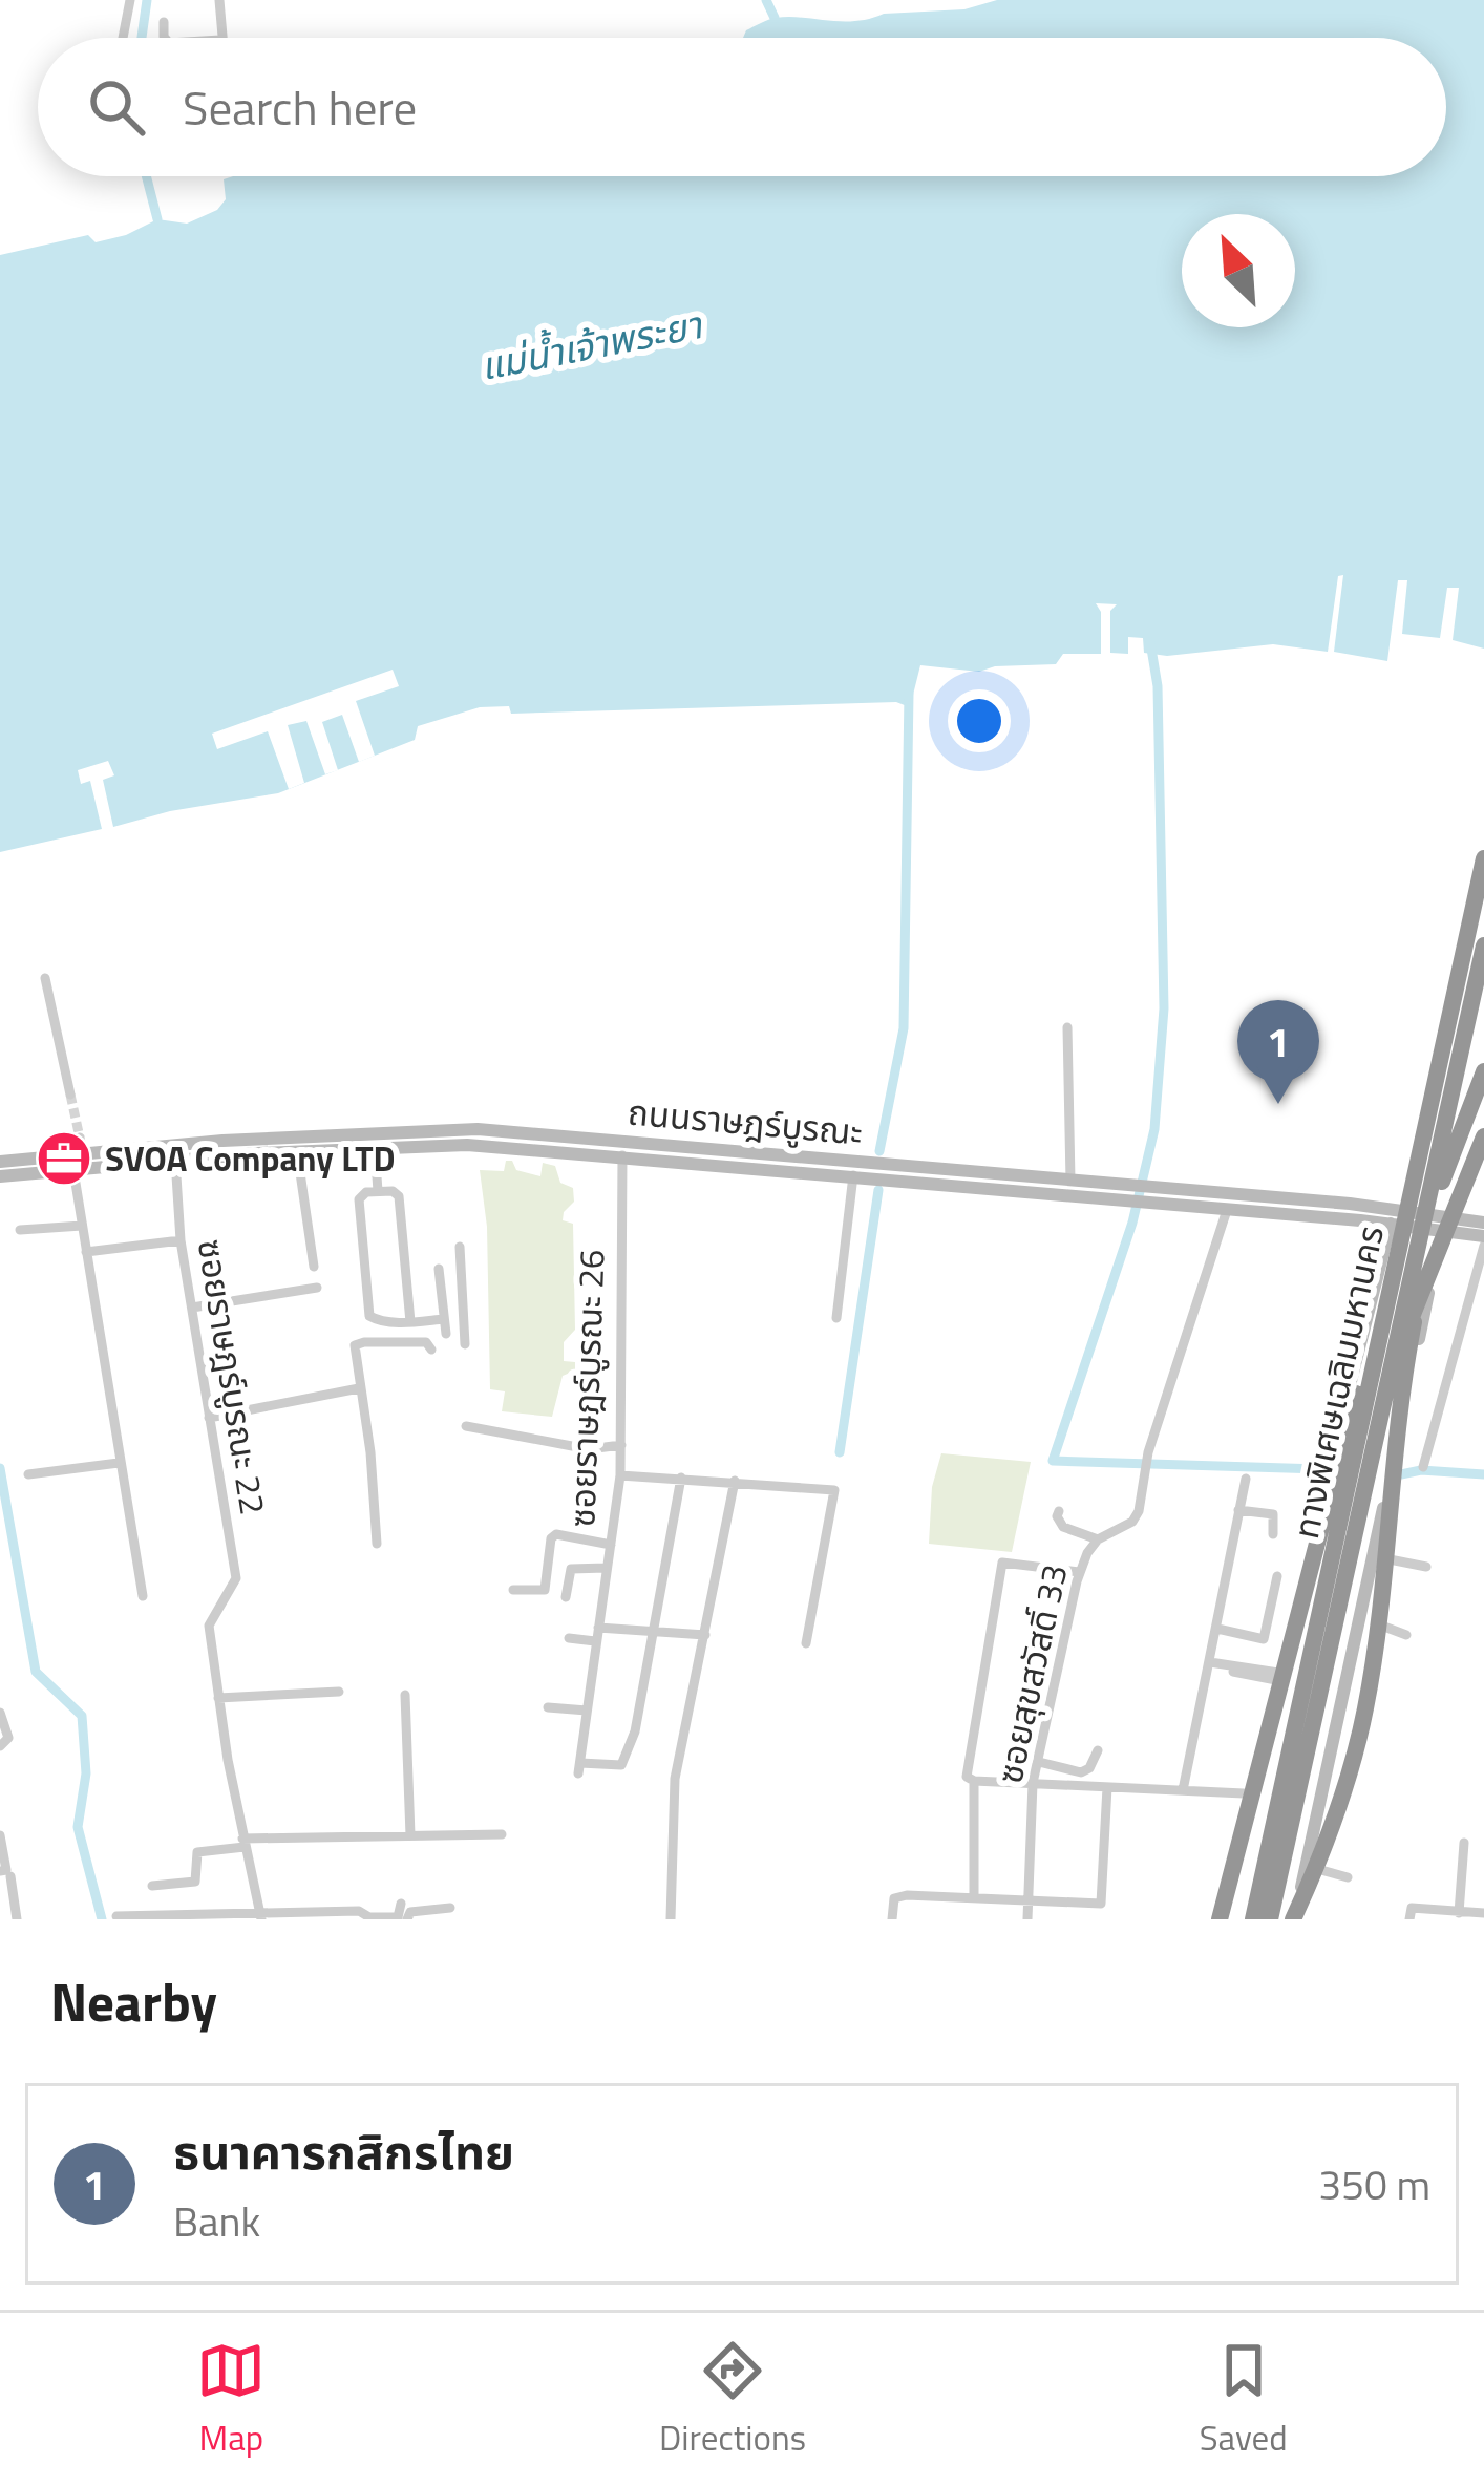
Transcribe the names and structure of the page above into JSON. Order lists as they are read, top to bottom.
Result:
{
  "streets": {
    "highway": ["ทางพิเศษเฉลิมมหานคร"],
    "main road": ["ถนนราษฎร์บูรณะ"],
    "street": ["ซอยราษฎร์บูรณะ 22", "ซอยราษฎร์บูรณะ 26", "ซอยสุขสวัสดิ์ 33"]
  },
  "crossings": [
    ["ถนนราษฎร์บูรณะ", "ซอยราษฎร์บูรณะ 22"],
    ["ถนนราษฎร์บูรณะ", "ซอยราษฎร์บูรณะ 26"],
    ["ถนนราษฎร์บูรณะ", "ซอยสุขสวัสดิ์ 33"]
  ],
  "water": ["แม่น้ำเจ้าพระยา"],
  "places": {
    "office": ["SVOA Company LTD"]
  },
  "north": "top left",
  "page": {
    "search": "Search here",
    "pins": "1",
    "heading": "Nearby",
    "list": [
      {
        "mark": "1",
        "name": "ธนาคารกสิกรไทย",
        "note": "Bank",
        "value": "350 m"
      }
    ],
    "nav": ["Map", "Directions", "Saved"]
  }
}
